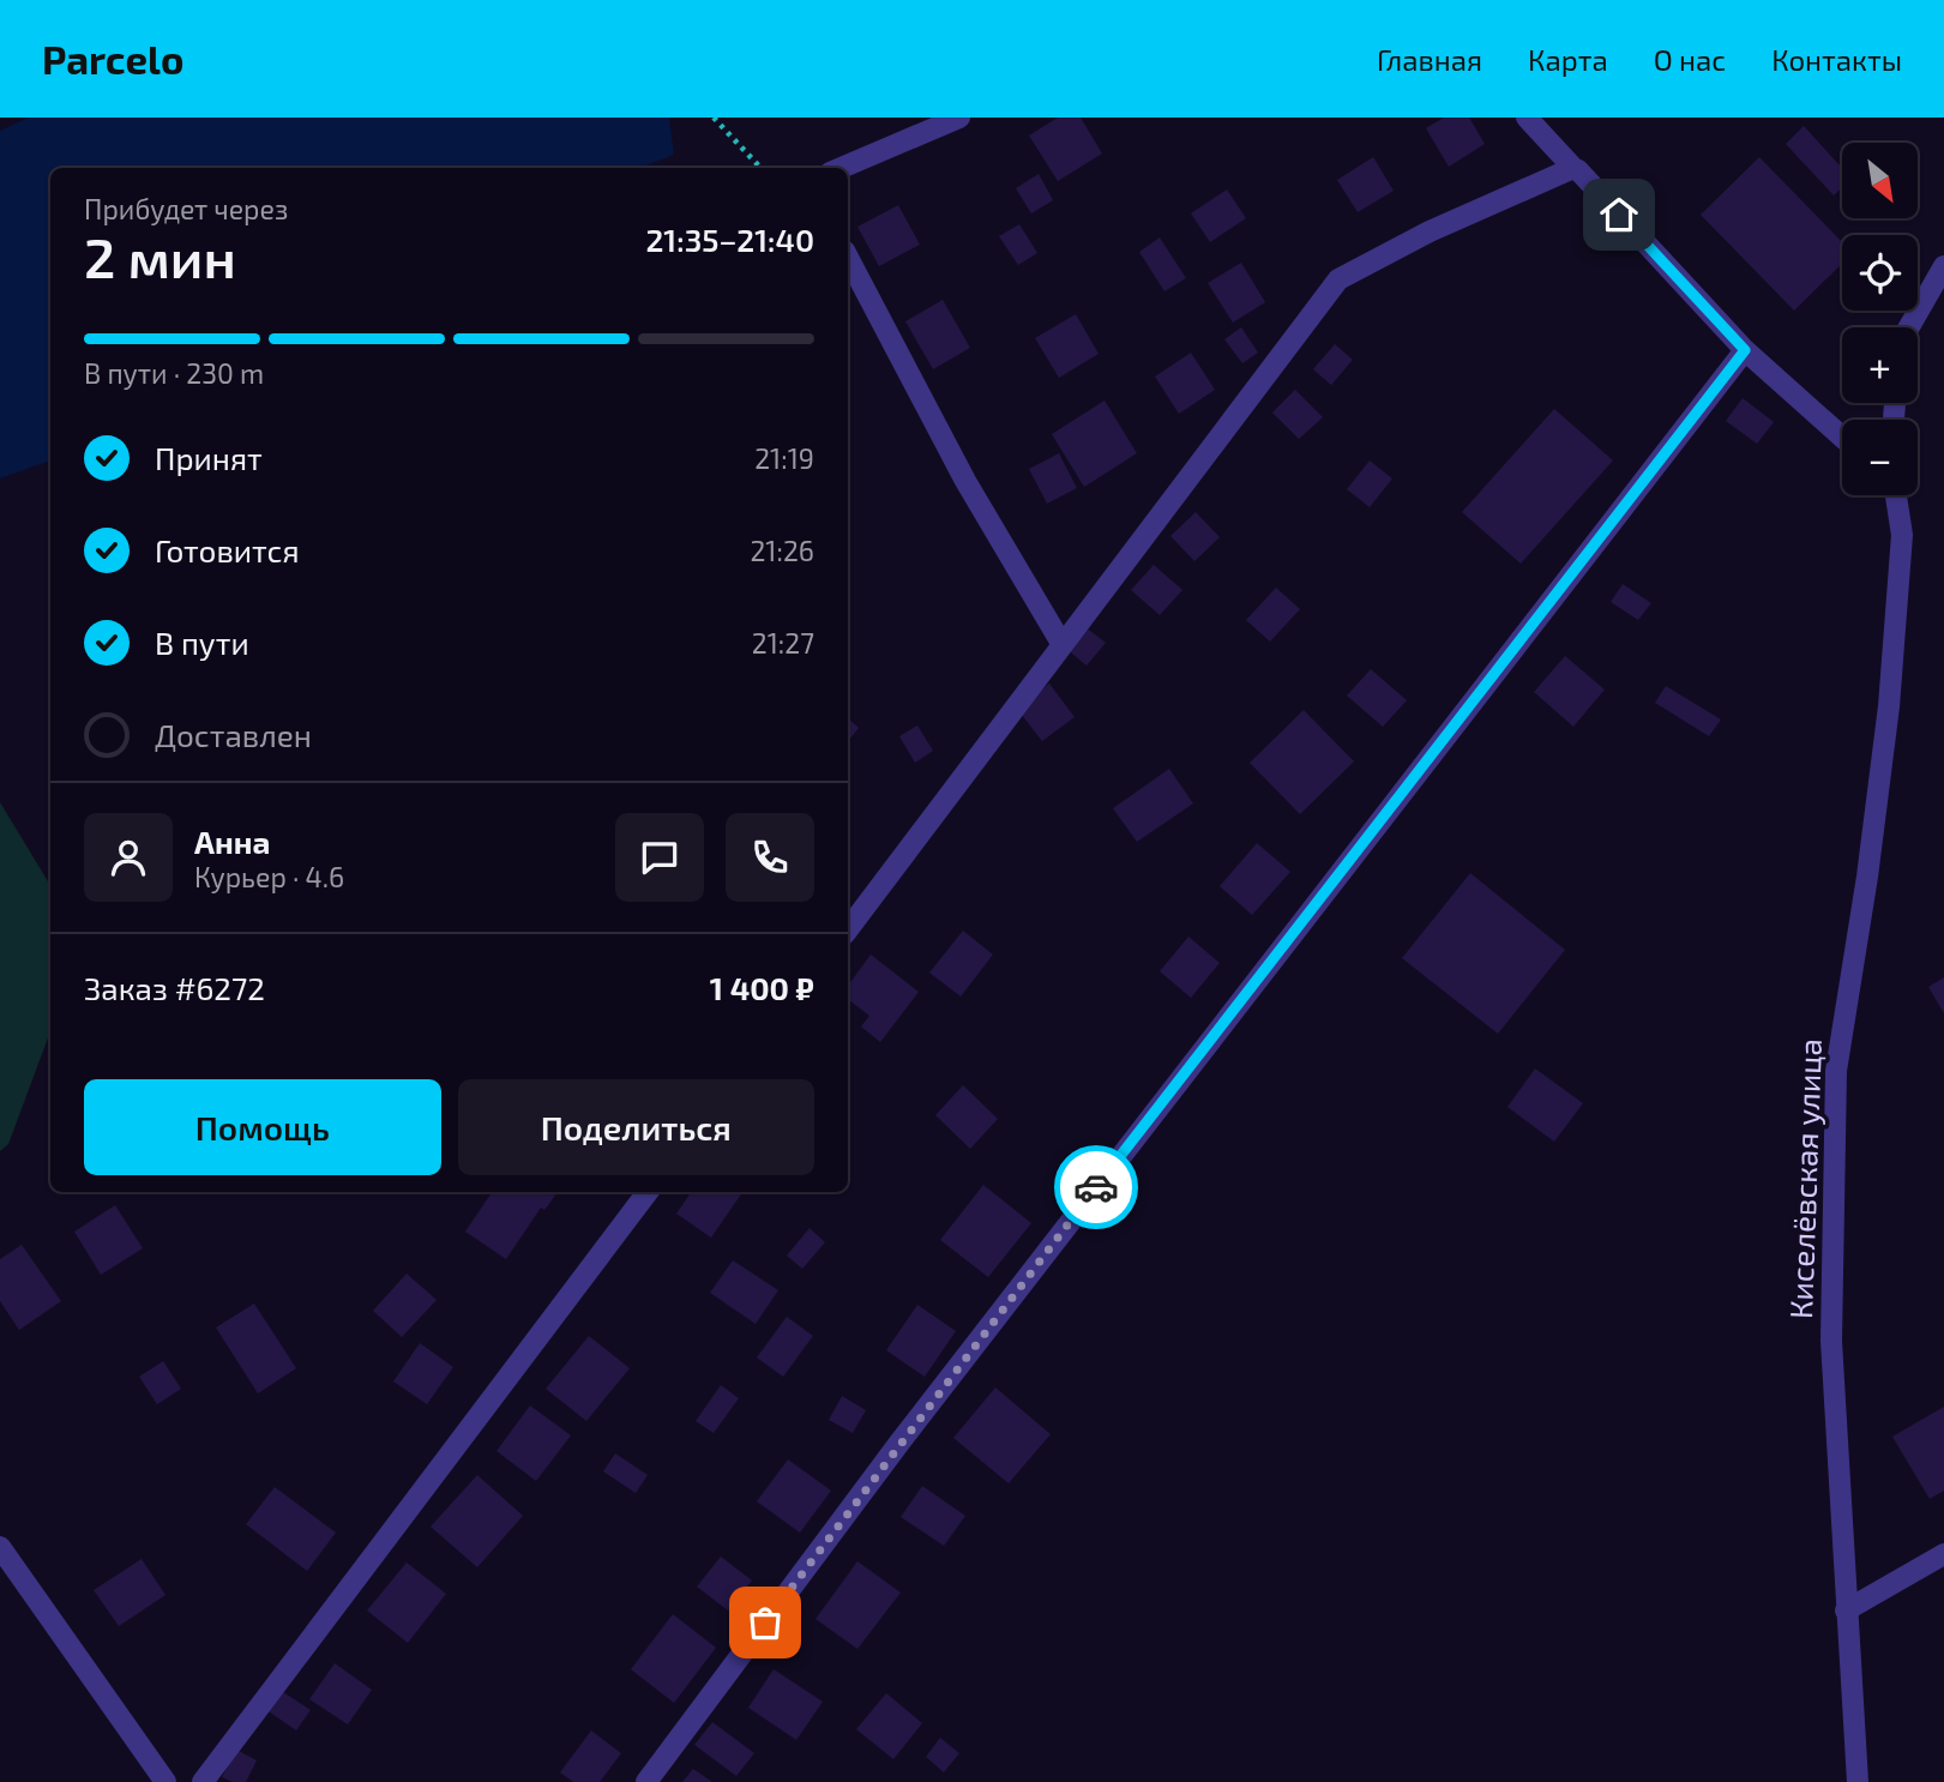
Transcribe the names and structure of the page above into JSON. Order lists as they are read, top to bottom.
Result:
{
  "streets": {
    "street": ["Киселёвская улица"]
  },
  "north": "bottom right",
  "page": {
    "header": "Parcelo",
    "nav": [
      "Главная",
      "Карта",
      "О нас",
      "Контакты"
    ],
    "map_buttons": ["+", "−"],
    "heading": ["2 мин", "Прибудет через", "21:35–21:40"],
    "panel": [
      "Анна",
      "Курьер · 4.6",
      "Заказ #6272",
      "1 400 ₽"
    ],
    "bar": "В пути · 230 m",
    "list": [
      ["Принят", "21:19"],
      ["Готовится", "21:26"],
      ["В пути", "21:27"],
      "Доставлен"
    ],
    "buttons": ["Помощь", "Поделиться"]
  }
}
